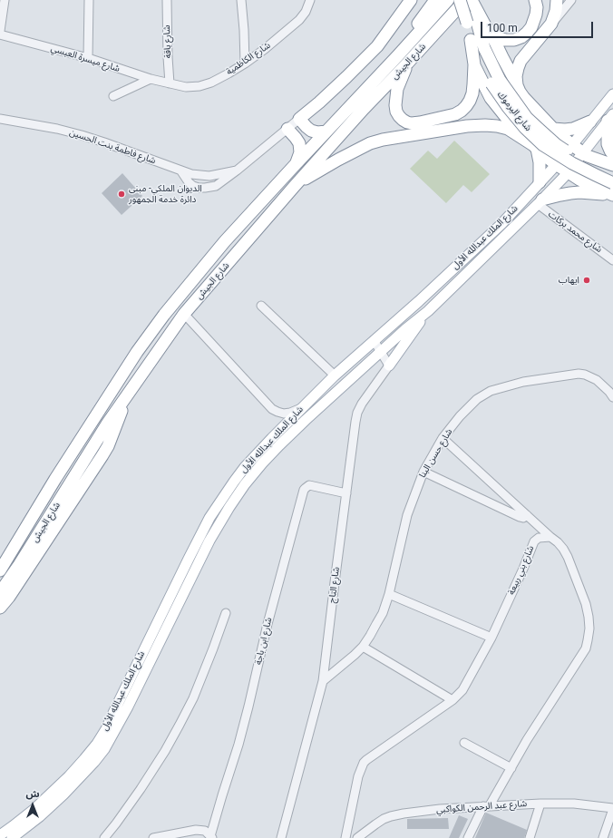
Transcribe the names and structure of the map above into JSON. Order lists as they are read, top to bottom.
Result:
{
  "streets": {
    "highway": ["شارع الجيش", "شارع اليرموك"],
    "main road": ["شارع الملك عبدالله الأول"],
    "street": [
      "شارع باقة",
      "شارع ميسرة العبسي",
      "شارع الكاظمية",
      "شارع فاطمة بنت الحسين",
      "شارع محمد بركات",
      "شارع حسن البنا",
      "شارع بني ربيعة",
      "شارع التاج",
      "شارع ابن باجة",
      "شارع عبد الرحمن الكواكبي"
    ]
  },
  "crossings": [
    ["شارع باقة", "شارع ميسرة العبسي"],
    ["شارع باقة", "شارع الكاظمية"],
    ["شارع ميسرة العبسي", "شارع الكاظمية"],
    ["شارع محمد بركات", "شارع الملك عبدالله الأول"],
    ["شارع حسن البنا", "شارع التاج"],
    ["شارع التاج", "شارع ابن باجة"]
  ],
  "places": ["الديوان الملكي- مبنى دائرة خدمة الجمهور", "ايهاب"],
  "scale_bar": "100 m",
  "north": "top"
}
